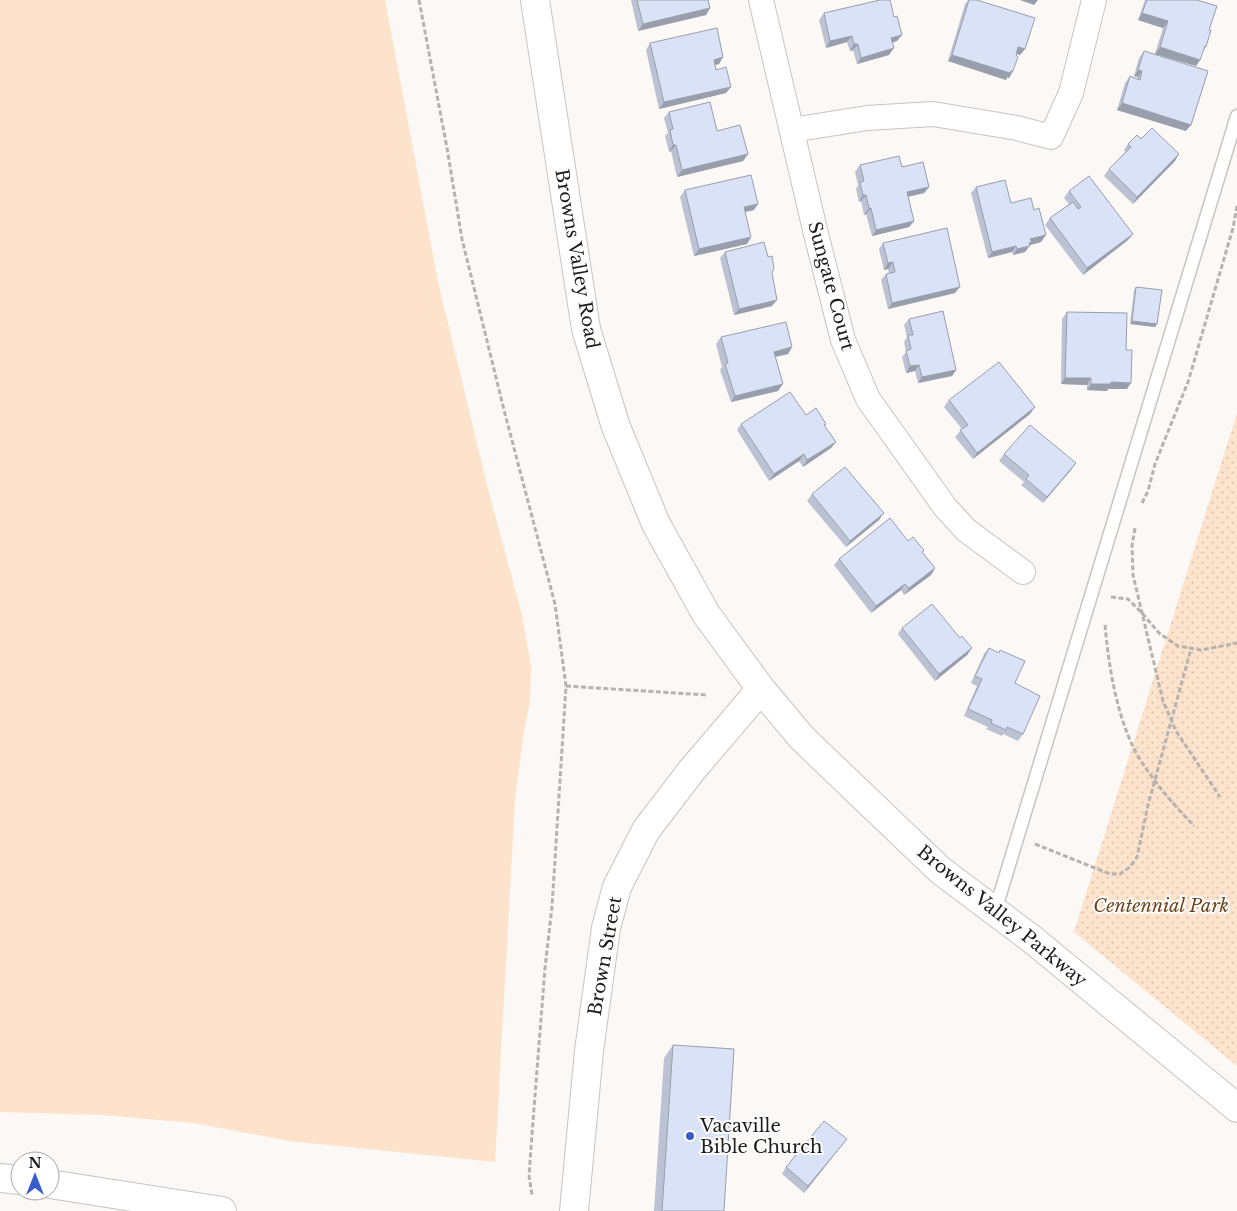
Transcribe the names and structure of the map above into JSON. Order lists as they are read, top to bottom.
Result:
{
  "streets": {
    "street": [
      "Browns Valley Road",
      "Sungate Court",
      "Browns Valley Parkway",
      "Brown Street"
    ]
  },
  "crossings": [
    ["Browns Valley Road", "Browns Valley Parkway"],
    ["Browns Valley Road", "Brown Street"],
    ["Browns Valley Parkway", "Brown Street"]
  ],
  "parks": ["Centennial Park"],
  "places": ["Vacaville Bible Church"],
  "north": "top"
}
